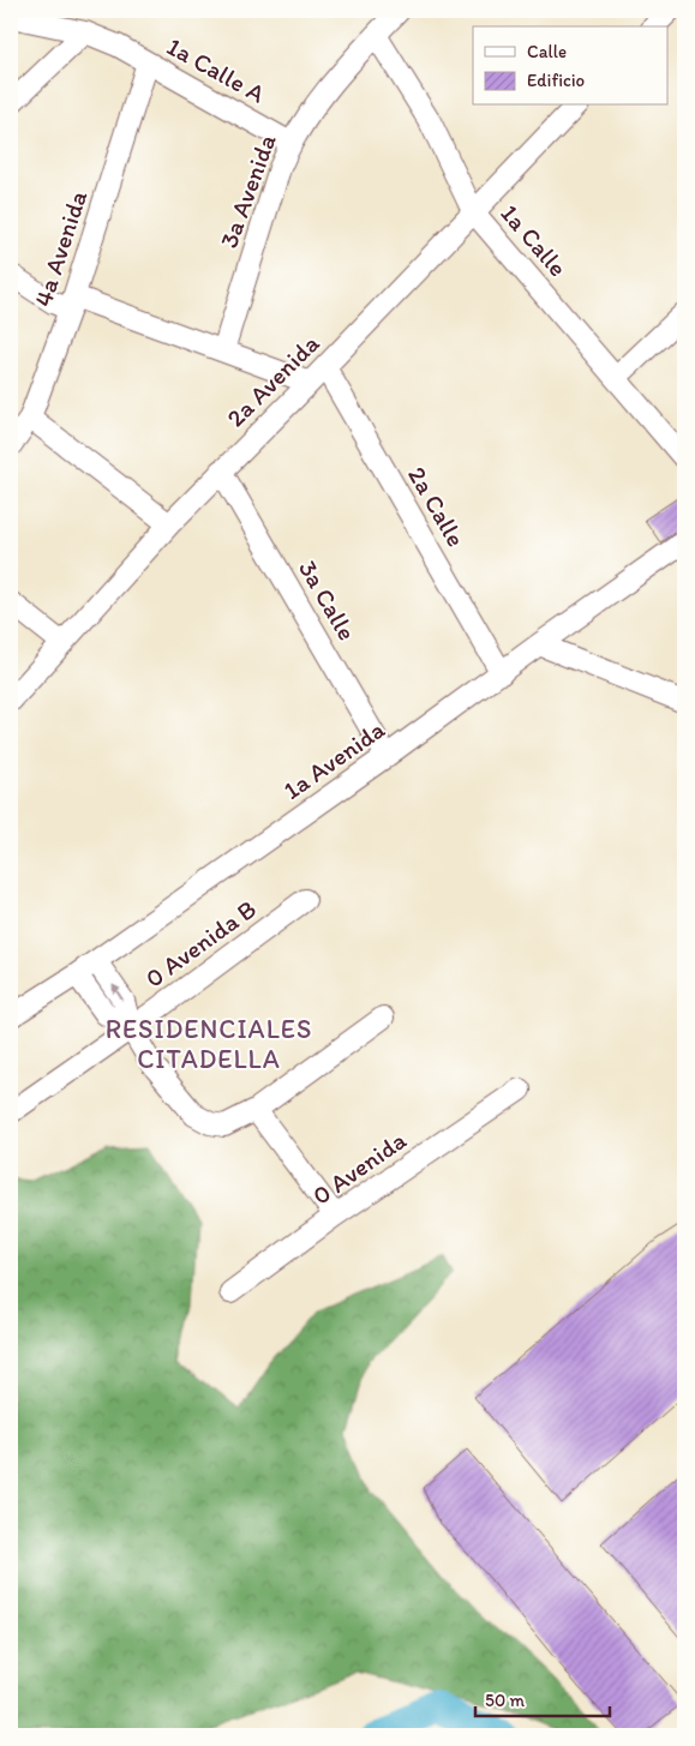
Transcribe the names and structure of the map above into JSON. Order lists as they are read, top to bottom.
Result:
{
  "streets": {
    "street": [
      "1a Calle A",
      "3a Avenida",
      "1a Calle",
      "4a Avenida",
      "2a Avenida",
      "2a Calle",
      "3a Calle",
      "1a Avenida",
      "0 Avenida B",
      "0 Avenida"
    ]
  },
  "crossings": [
    ["1a Calle A", "3a Avenida"],
    ["1a Calle A", "4a Avenida"],
    ["3a Avenida", "1a Calle"],
    ["1a Calle", "2a Avenida"],
    ["2a Avenida", "2a Calle"],
    ["2a Avenida", "3a Calle"],
    ["2a Calle", "1a Avenida"],
    ["3a Calle", "1a Avenida"]
  ],
  "districts": ["RESIDENCIALES CITADELLA"],
  "legend": ["Calle", "Edificio"],
  "scale_bar": "50 m"
}
